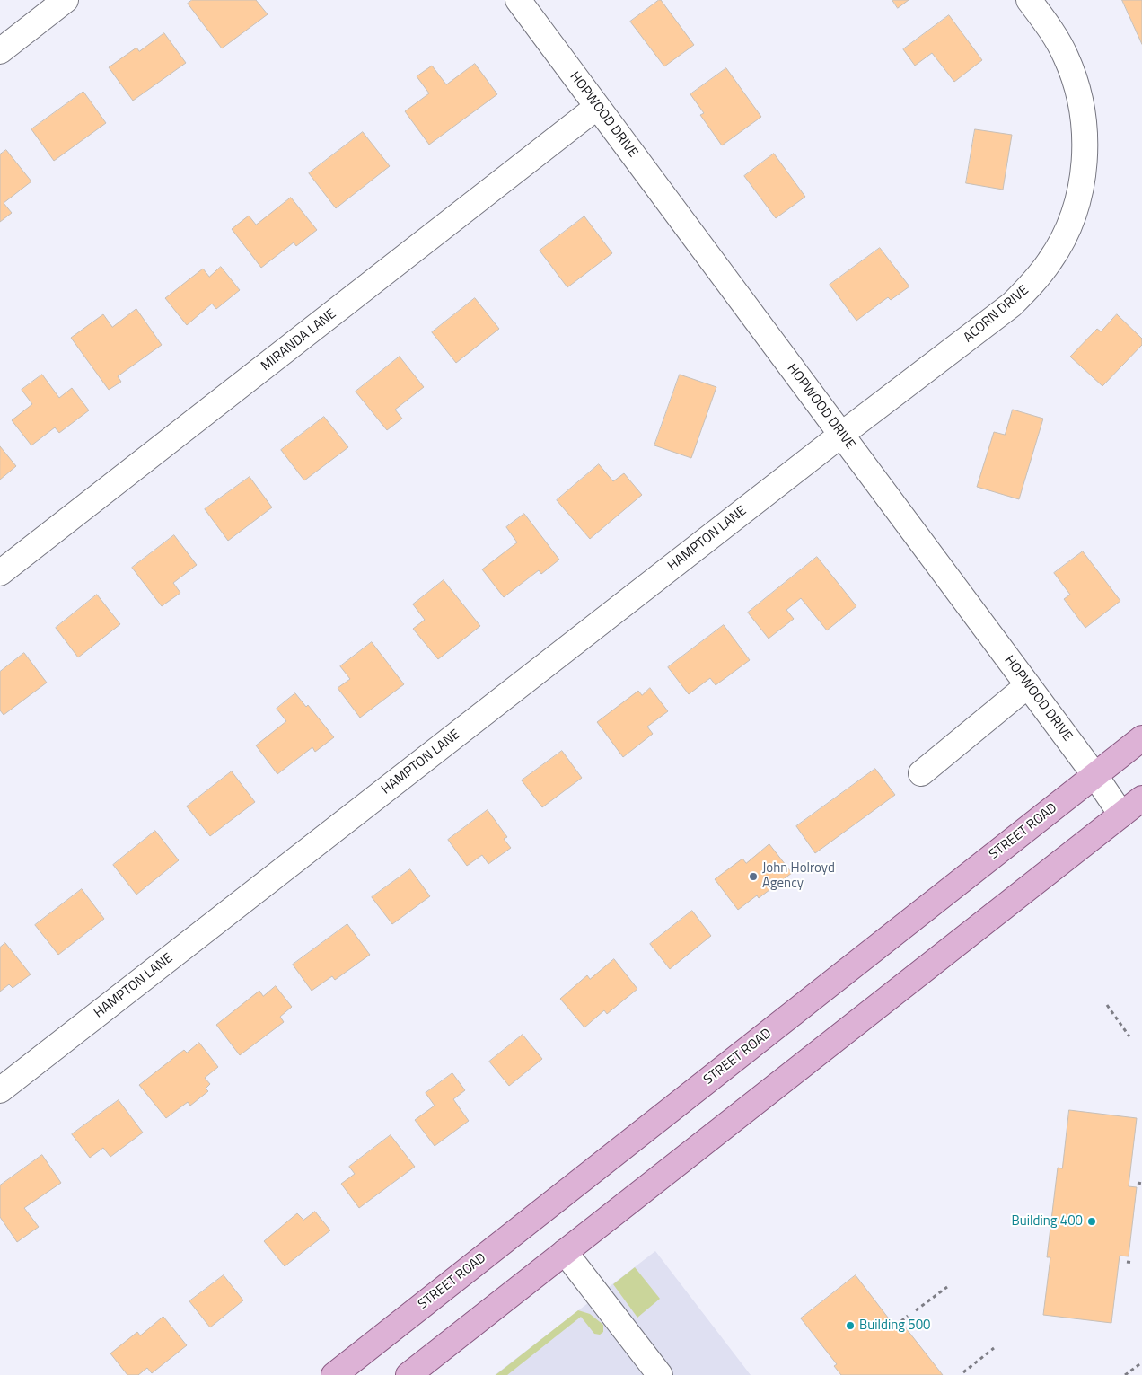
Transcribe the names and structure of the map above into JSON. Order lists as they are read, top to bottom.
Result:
{
  "streets": {
    "main road": ["STREET ROAD"],
    "street": [
      "HOPWOOD DRIVE",
      "ACORN DRIVE",
      "MIRANDA LANE",
      "HAMPTON LANE"
    ]
  },
  "crossings": [
    ["HOPWOOD DRIVE", "ACORN DRIVE"],
    ["HOPWOOD DRIVE", "MIRANDA LANE"],
    ["HOPWOOD DRIVE", "HAMPTON LANE"],
    ["HOPWOOD DRIVE", "STREET ROAD"],
    ["ACORN DRIVE", "HAMPTON LANE"]
  ],
  "places": ["John Holroyd Agency", "Building 400", "Building 500"]
}
